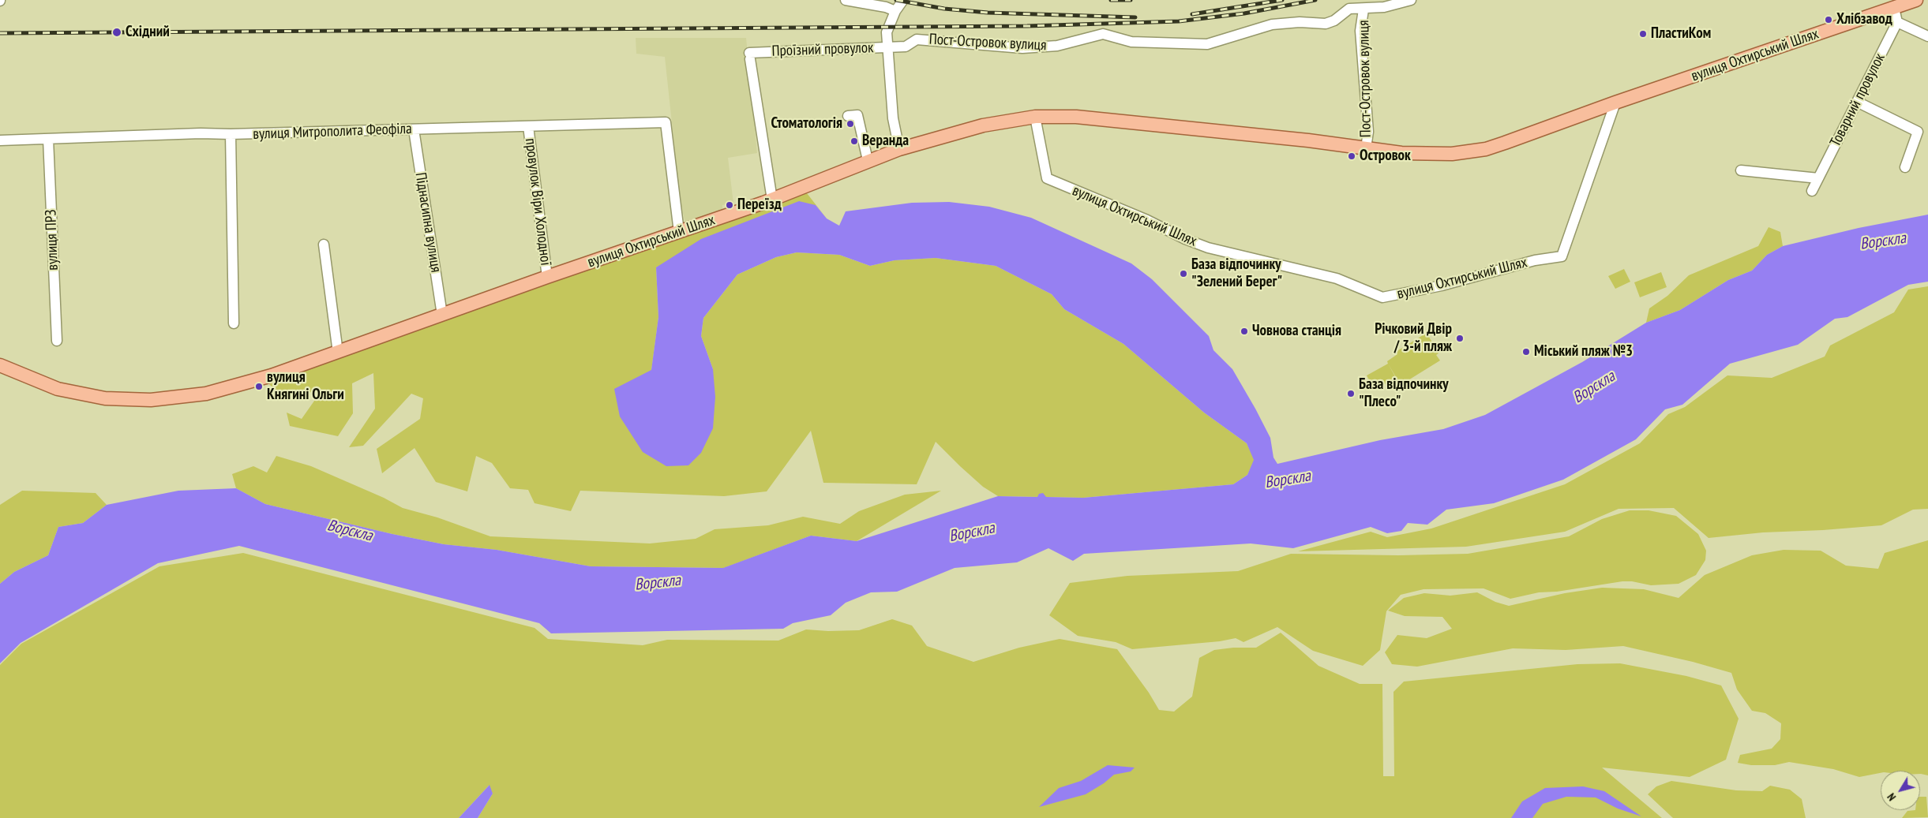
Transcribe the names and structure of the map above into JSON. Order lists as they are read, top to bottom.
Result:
{
  "streets": {
    "main road": ["вулиця Охтирський Шлях"],
    "street": [
      "Пост-Островок вулиця",
      "Проїзний провулок",
      "Товарний провулок",
      "вулиця Митрополита Феофіла",
      "провулок Віри Холодної",
      "Піднасипна вулиця",
      "вулиця ПРЗ"
    ]
  },
  "crossings": [
    ["Пост-Островок вулиця", "Проїзний провулок"],
    ["Пост-Островок вулиця", "вулиця Охтирський Шлях"],
    ["Проїзний провулок", "вулиця Охтирський Шлях"],
    ["вулиця Охтирський Шлях", "вулиця Митрополита Феофіла"],
    ["вулиця Охтирський Шлях", "провулок Віри Холодної"],
    ["вулиця Охтирський Шлях", "Піднасипна вулиця"],
    ["вулиця Митрополита Феофіла", "провулок Віри Холодної"],
    ["вулиця Митрополита Феофіла", "Піднасипна вулиця"],
    ["вулиця Митрополита Феофіла", "вулиця ПРЗ"]
  ],
  "water": ["Ворскла"],
  "places": [
    "Хлібзавод",
    "Східний",
    "ПластиКом",
    "Стоматологія",
    "Веранда",
    "Островок",
    "Переїзд",
    "База відпочинку \"Зелений Берег\"",
    "Човнова станція",
    "Річковий Двір / 3-й пляж",
    "Міський пляж №3",
    "вулиця Княгині Ольги",
    "База відпочинку \"Плесо\""
  ],
  "north": "bottom left"
}
